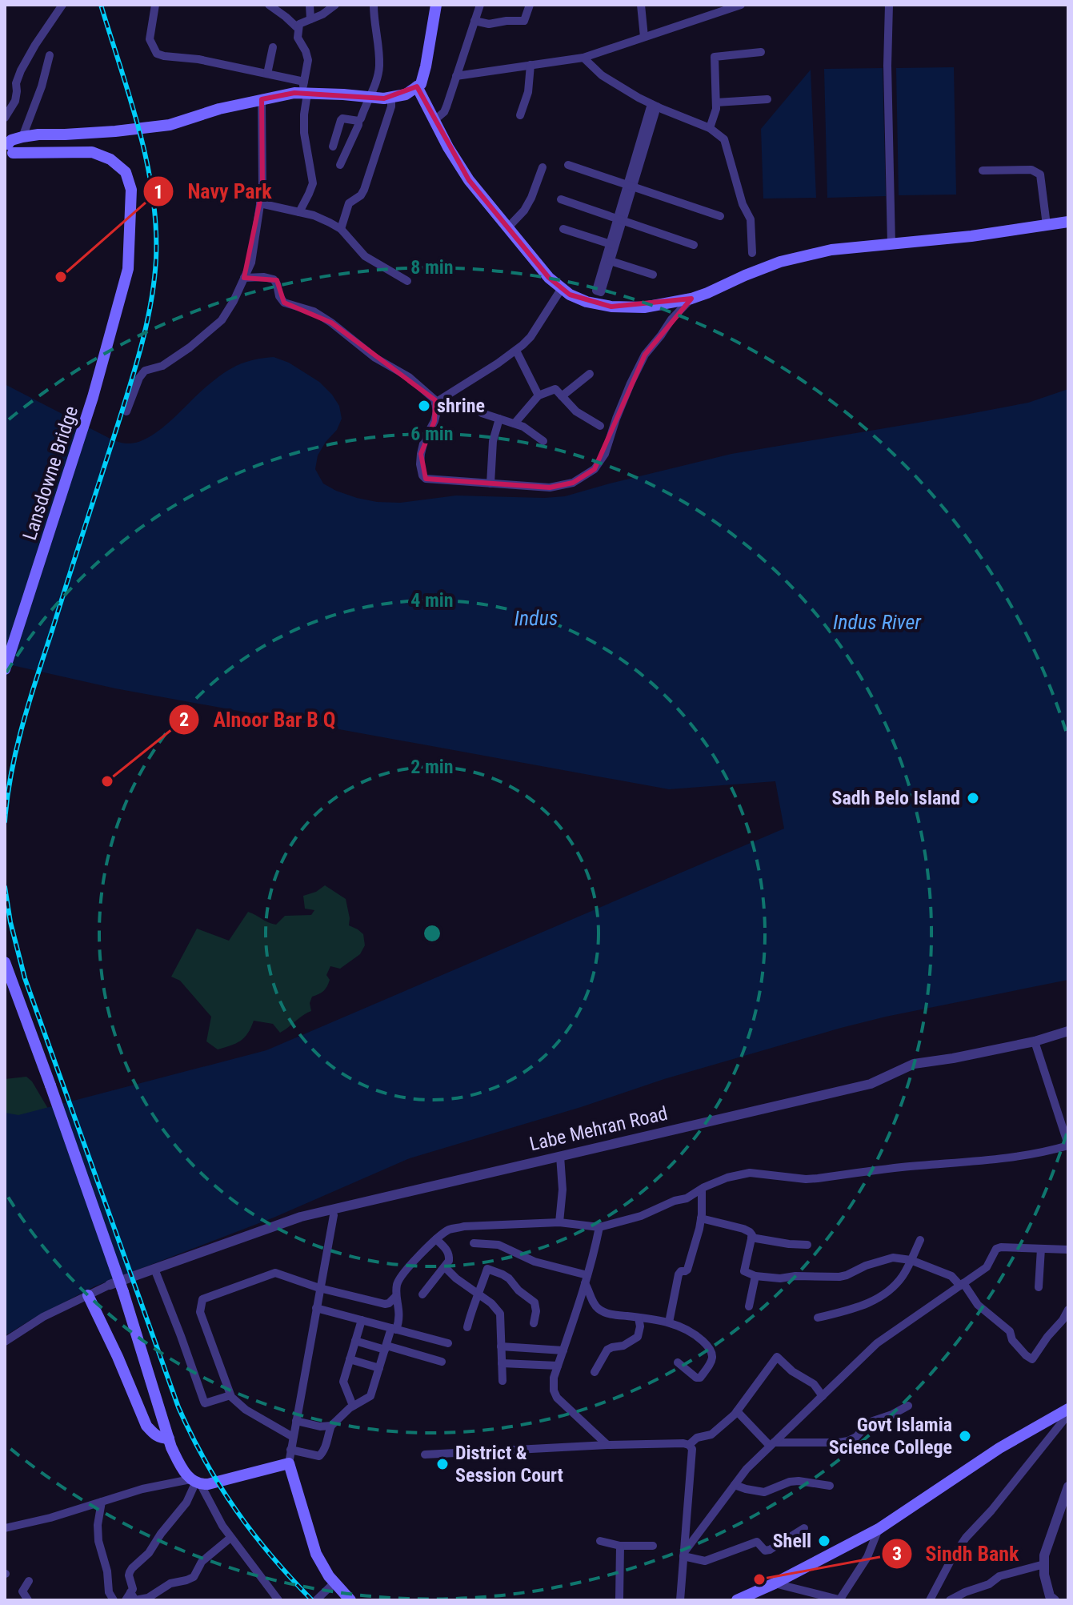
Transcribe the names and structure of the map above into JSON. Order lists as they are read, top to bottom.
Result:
{
  "streets": {
    "main road": ["Lansdowne Bridge"],
    "street": ["Labe Mehran Road"]
  },
  "water": ["Indus", "Indus River"],
  "places": [
    "Navy Park",
    "shrine",
    "Alnoor Bar B Q",
    "Sadh Belo Island",
    "Govt Islamia Science College",
    "District & Session Court",
    "Shell",
    "Sindh Bank"
  ],
  "rings": [
    "8 min",
    "6 min",
    "4 min",
    "2 min"
  ]
}
